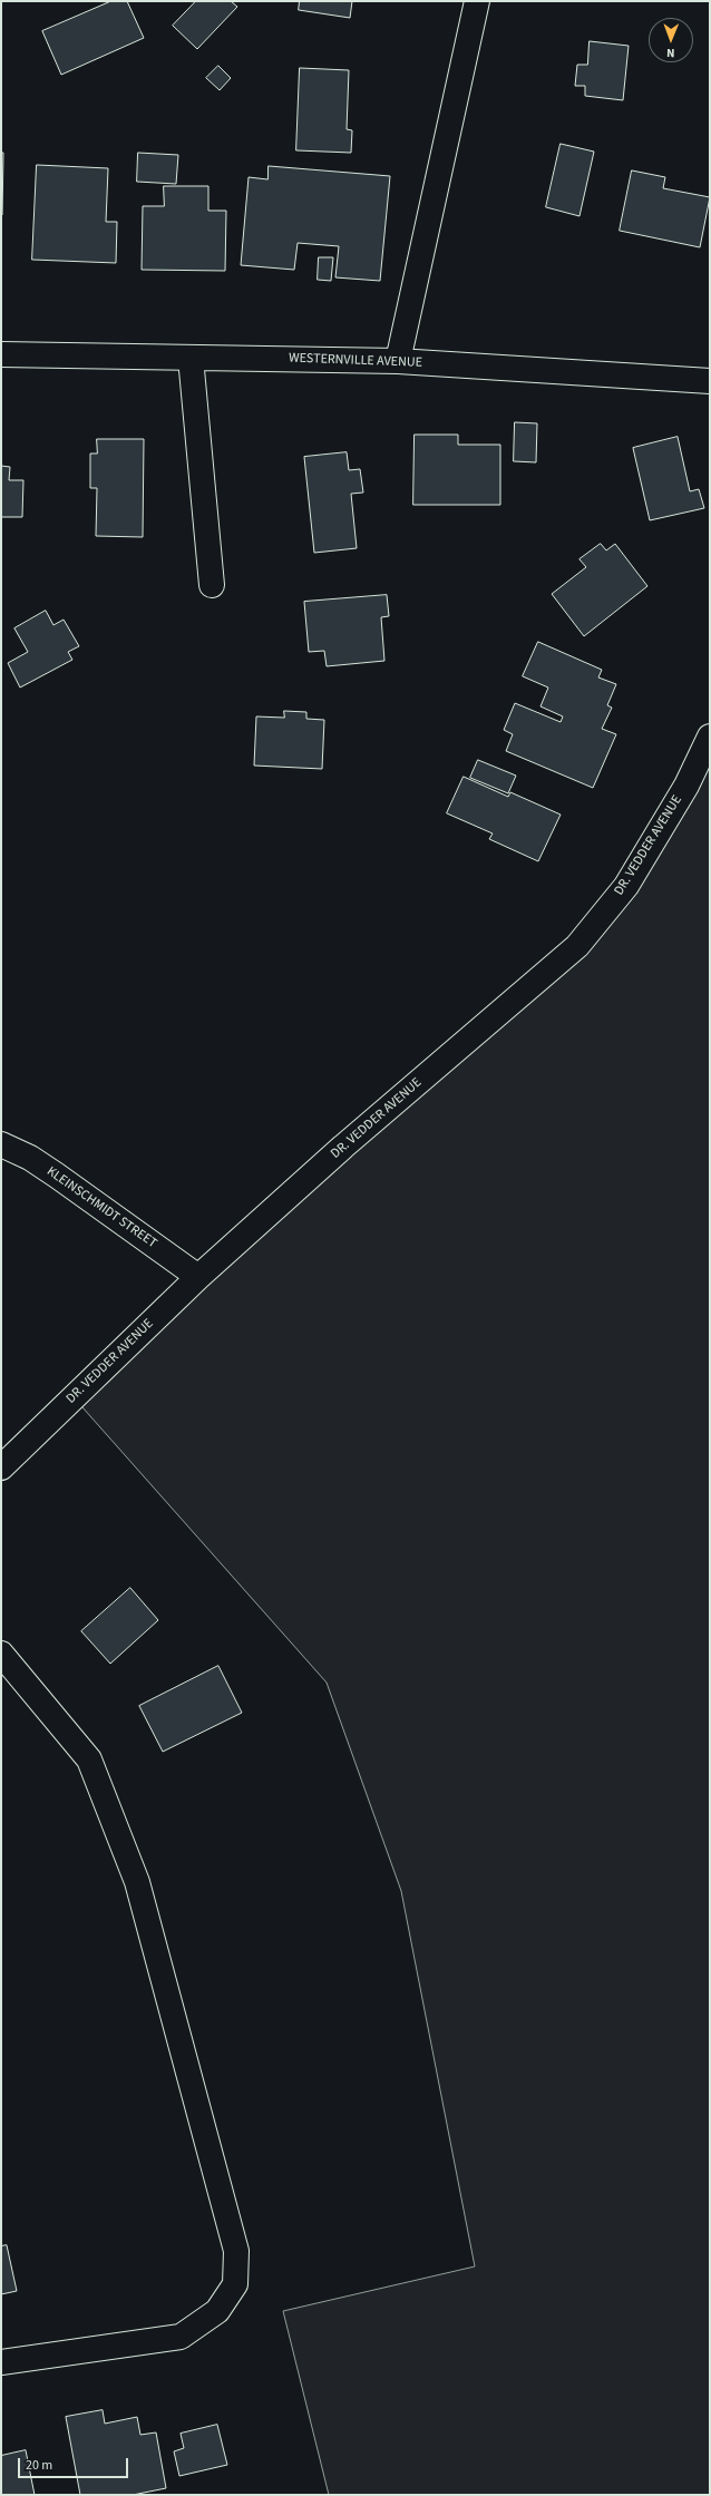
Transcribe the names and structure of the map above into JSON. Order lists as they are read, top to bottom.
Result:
{
  "streets": {
    "street": ["WESTERNVILLE AVENUE", "DR. VEDDER AVENUE", "KLEINSCHMIDT STREET"]
  },
  "crossings": [
    ["DR. VEDDER AVENUE", "KLEINSCHMIDT STREET"]
  ],
  "scale_bar": "20 m",
  "north": "bottom"
}
